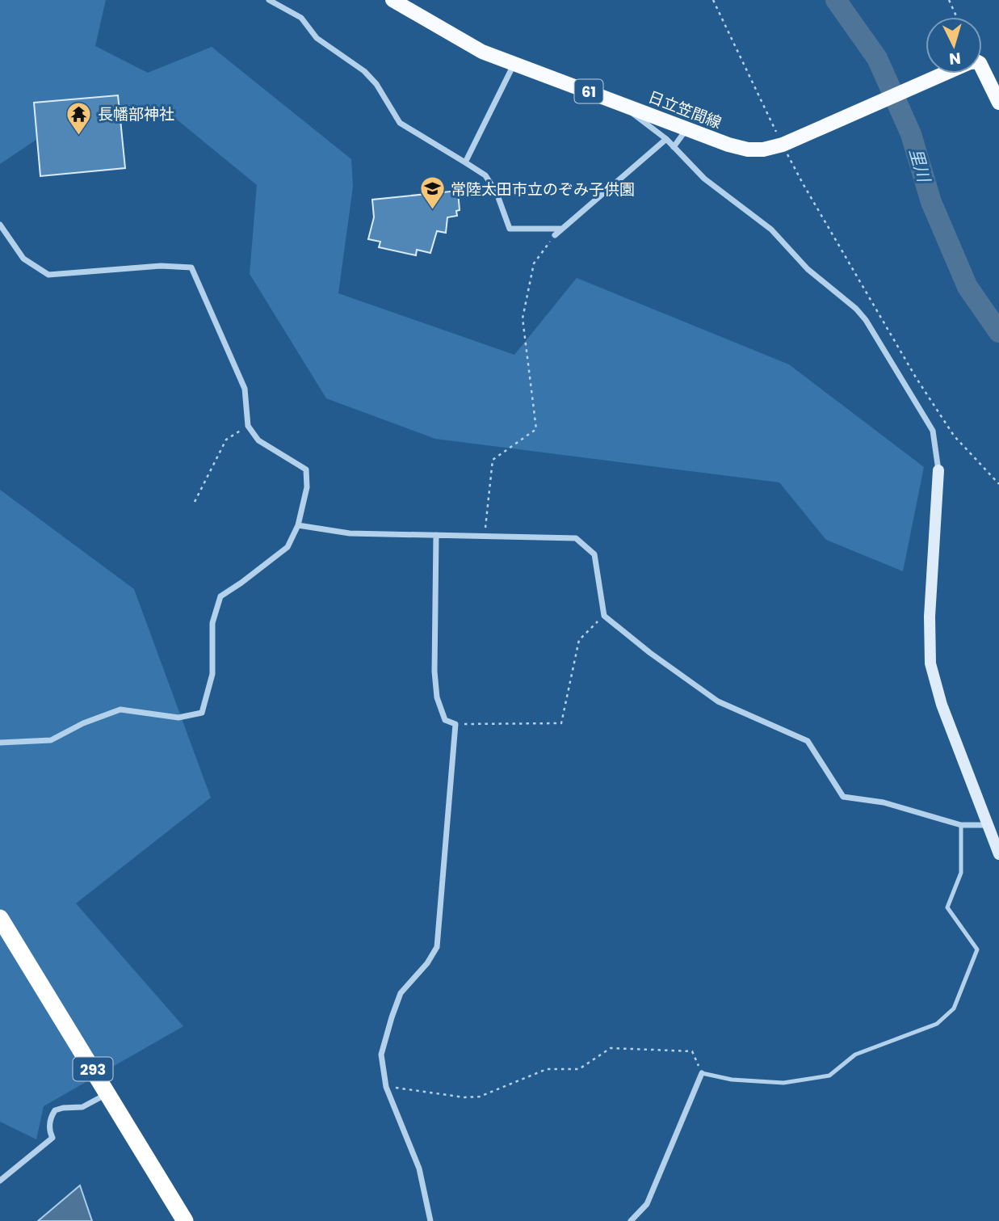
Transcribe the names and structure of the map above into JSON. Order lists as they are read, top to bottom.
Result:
{
  "streets": {
    "highway": ["293"],
    "main road": ["61", "日立笠間線"]
  },
  "water": ["里川"],
  "places": {
    "temple": ["長幡部神社"],
    "school or university": ["常陸太田市立のぞみ子供園"]
  },
  "north": "bottom"
}
